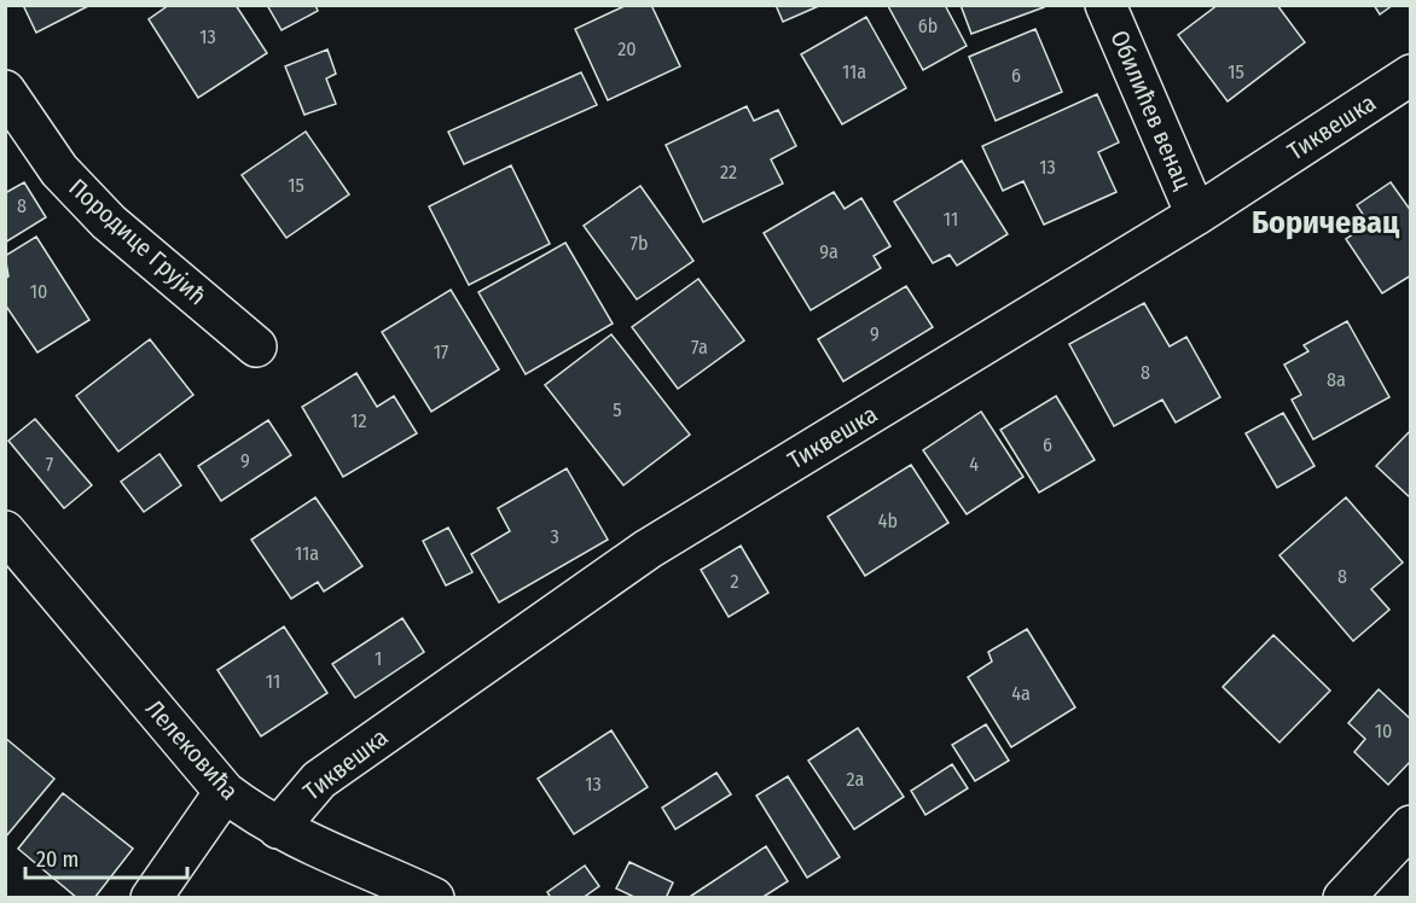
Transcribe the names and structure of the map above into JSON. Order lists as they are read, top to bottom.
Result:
{
  "streets": {
    "street": [
      "Обилићев венац",
      "Тиквешка",
      "Породице Грујић",
      "Лелековића"
    ]
  },
  "crossings": [
    ["Обилићев венац", "Тиквешка"],
    ["Тиквешка", "Лелековића"]
  ],
  "districts": ["Боричевац"],
  "house_numbers": [
    "6b",
    "13",
    "20",
    "11a",
    "15",
    "6",
    "13",
    "22",
    "15",
    "8",
    "11",
    "7b",
    "9a",
    "10",
    "9",
    "7a",
    "17",
    "8",
    "8a",
    "5",
    "12",
    "6",
    "9",
    "7",
    "4",
    "4b",
    "3",
    "11a",
    "8",
    "2",
    "1",
    "11",
    "4a",
    "10",
    "2a",
    "13"
  ],
  "scale_bar": "20 m"
}
